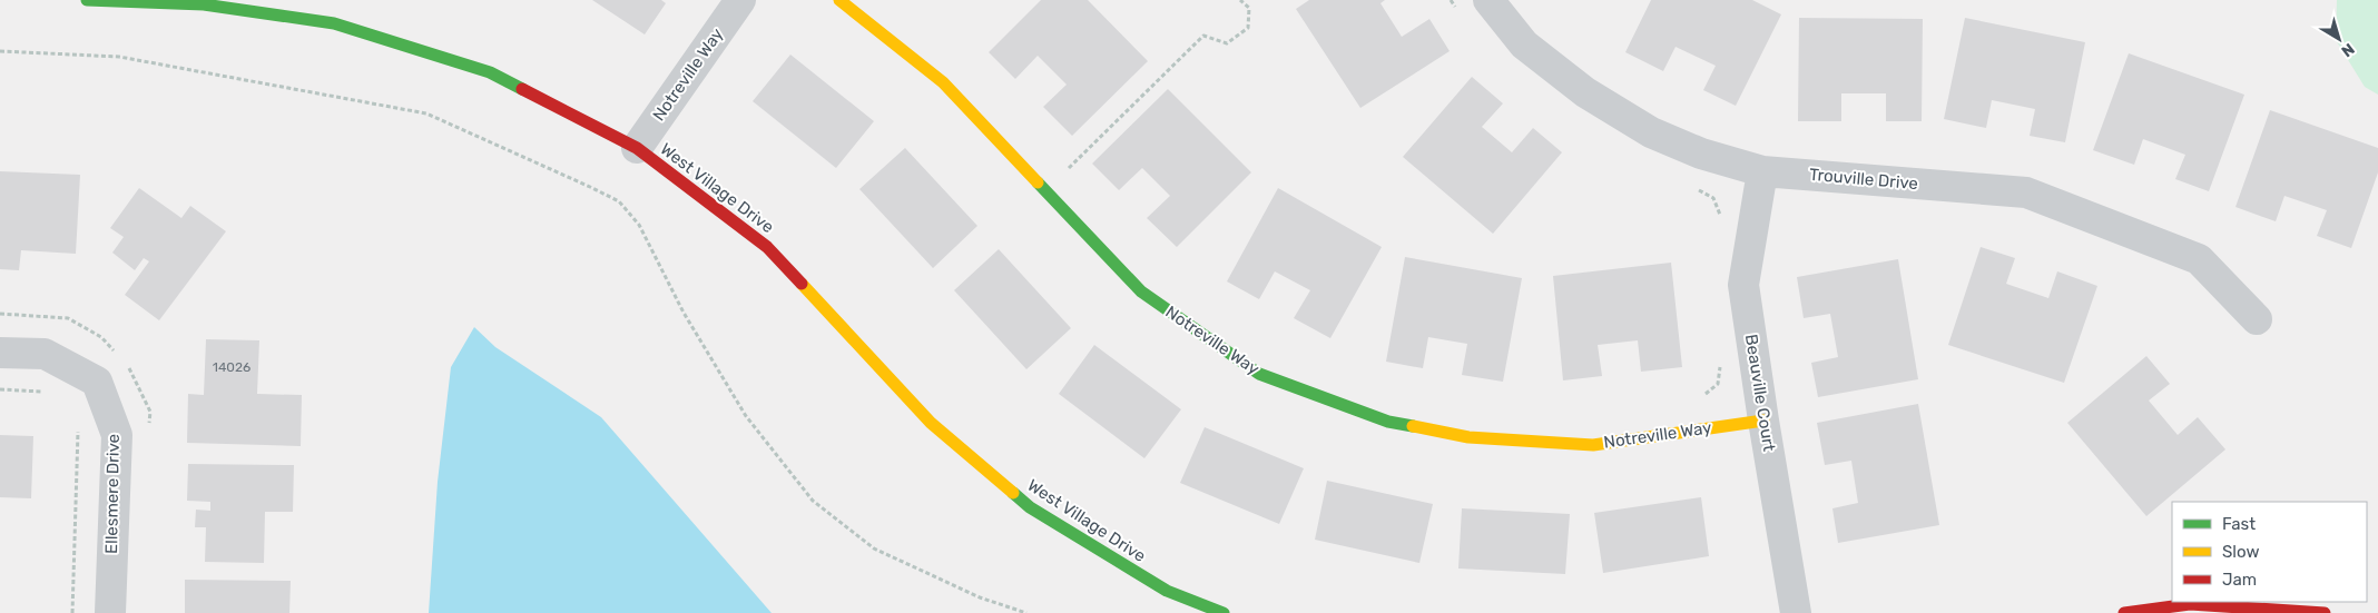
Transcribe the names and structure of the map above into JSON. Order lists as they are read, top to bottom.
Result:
{
  "streets": {
    "street": [
      "Notreville Way",
      "Trouville Drive",
      "West Village Drive",
      "Beauville Court",
      "Ellesmere Drive"
    ]
  },
  "crossings": [
    ["Notreville Way", "West Village Drive"],
    ["Notreville Way", "Beauville Court"],
    ["Trouville Drive", "Beauville Court"]
  ],
  "house_numbers": ["14026"],
  "legend": ["Fast", "Slow", "Jam"],
  "north": "bottom right"
}
